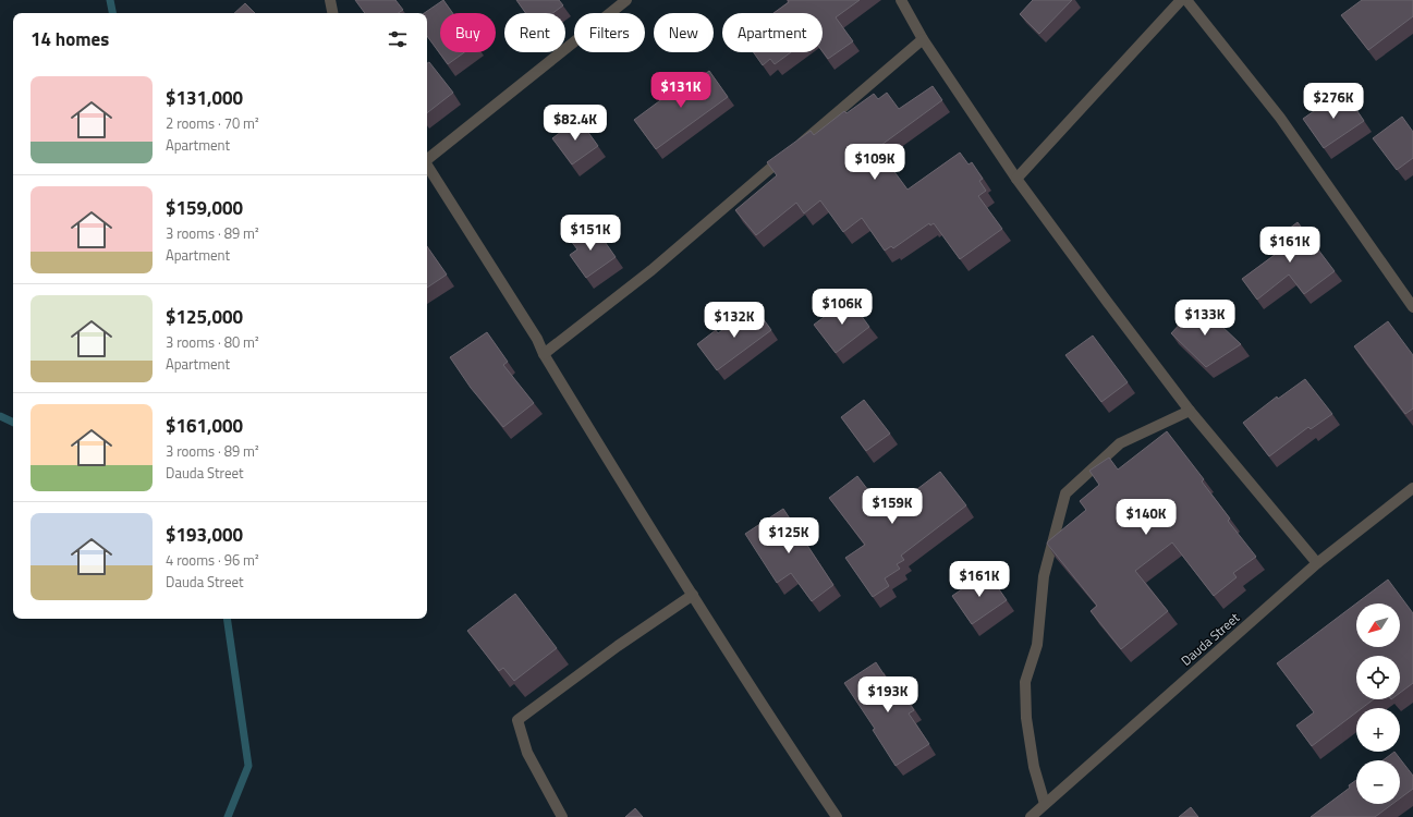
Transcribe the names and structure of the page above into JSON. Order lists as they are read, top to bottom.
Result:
{
  "streets": {
    "street": ["Dauda Street"]
  },
  "north": "bottom left",
  "page": {
    "chip": [
      "Buy",
      "Rent",
      "Filters",
      "New",
      "Apartment"
    ],
    "heading": "14 homes",
    "list": [
      {
        "name": "$131,000",
        "note": "2 rooms · 70 m² · Apartment"
      },
      {
        "name": "$159,000",
        "note": "3 rooms · 89 m² · Apartment"
      },
      {
        "name": "$125,000",
        "note": "3 rooms · 80 m² · Apartment"
      },
      {
        "name": "$161,000",
        "note": "3 rooms · 89 m² · Dauda Street"
      },
      {
        "name": "$193,000",
        "note": "4 rooms · 96 m² · Dauda Street"
      }
    ],
    "price": [
      "$131K",
      "$276K",
      "$82.4K",
      "$109K",
      "$151K",
      "$161K",
      "$106K",
      "$133K",
      "$132K",
      "$159K",
      "$140K",
      "$125K",
      "$161K",
      "$193K"
    ],
    "map_buttons": ["+", "−"]
  }
}
